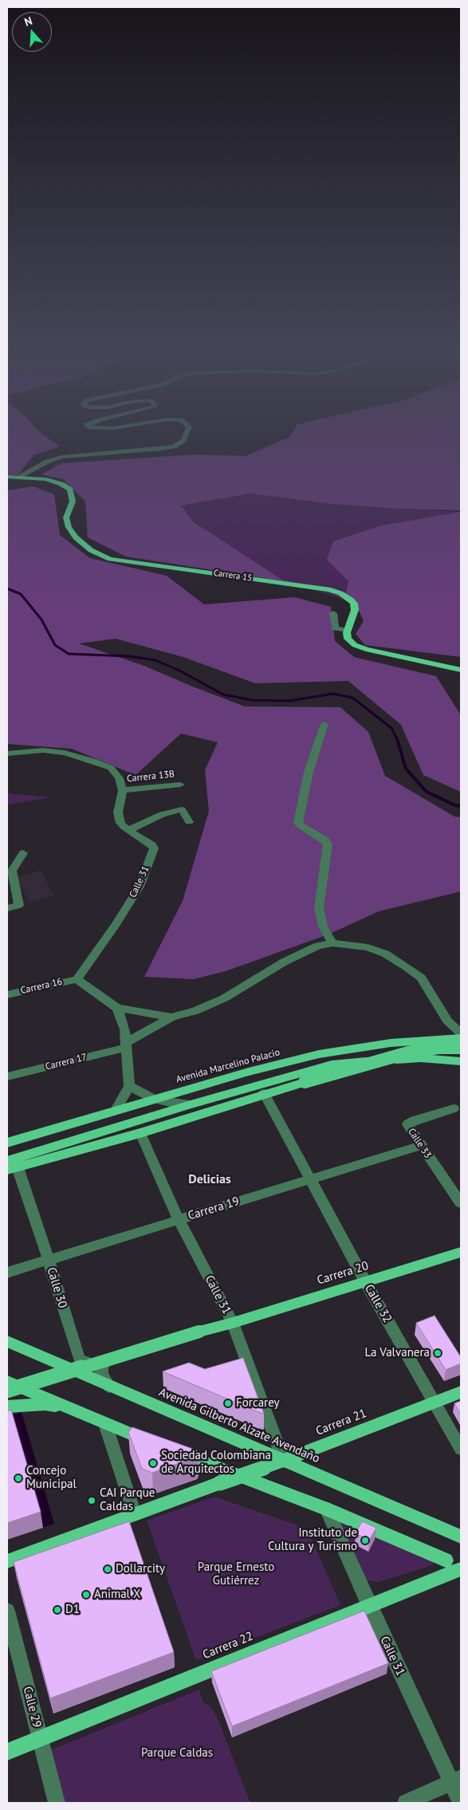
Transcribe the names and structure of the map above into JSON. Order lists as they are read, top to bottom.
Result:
{
  "streets": {
    "main road": [
      "Carrera 15",
      "Avenida Marcelino Palacio",
      "Carrera 20",
      "Carrera 21",
      "Avenida Gilberto Alzate Avendaño",
      "Carrera 22"
    ],
    "street": [
      "Carrera 13B",
      "Calle 31",
      "Carrera 16",
      "Carrera 17",
      "Calle 33",
      "Carrera 19",
      "Calle 30",
      "Calle 32",
      "Calle 29"
    ]
  },
  "crossings": [
    ["Carrera 13B", "Calle 31"],
    ["Calle 31", "Carrera 16"],
    ["Calle 31", "Carrera 19"],
    ["Calle 31", "Carrera 20"],
    ["Calle 31", "Carrera 21"],
    ["Calle 31", "Avenida Gilberto Alzate Avendaño"],
    ["Calle 31", "Carrera 22"],
    ["Avenida Marcelino Palacio", "Calle 30"],
    ["Calle 33", "Carrera 19"],
    ["Carrera 19", "Calle 30"],
    ["Carrera 19", "Calle 32"],
    ["Carrera 20", "Calle 30"],
    ["Carrera 20", "Calle 32"],
    ["Calle 32", "Carrera 21"],
    ["Carrera 21", "Avenida Gilberto Alzate Avendaño"],
    ["Carrera 22", "Calle 29"]
  ],
  "districts": ["Delicias"],
  "parks": ["Parque Ernesto Gutiérrez", "Parque Caldas"],
  "places": [
    "La Valvanera",
    "Forcarey",
    "Sociedad Colombiana de Arquitectos",
    "Concejo Municipal",
    "CAI Parque Caldas",
    "Instituto de Cultura y Turismo",
    "Dollarcity",
    "Animal X",
    "D1"
  ],
  "north": "top"
}
